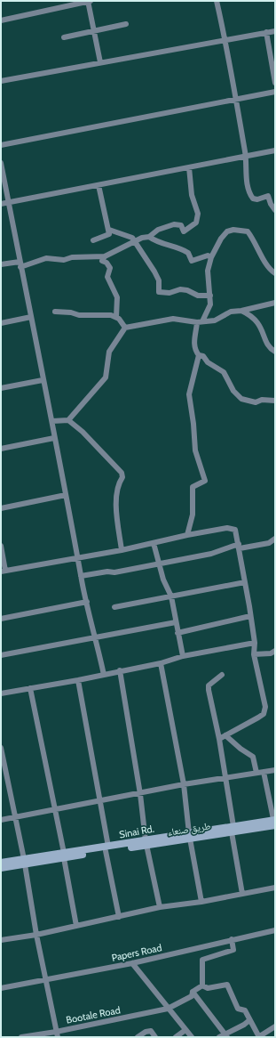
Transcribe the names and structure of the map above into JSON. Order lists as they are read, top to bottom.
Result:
{
  "streets": {
    "main road": ["طريق صنعاء"],
    "street": ["Papers Road", "Bootale Road"]
  }
}
